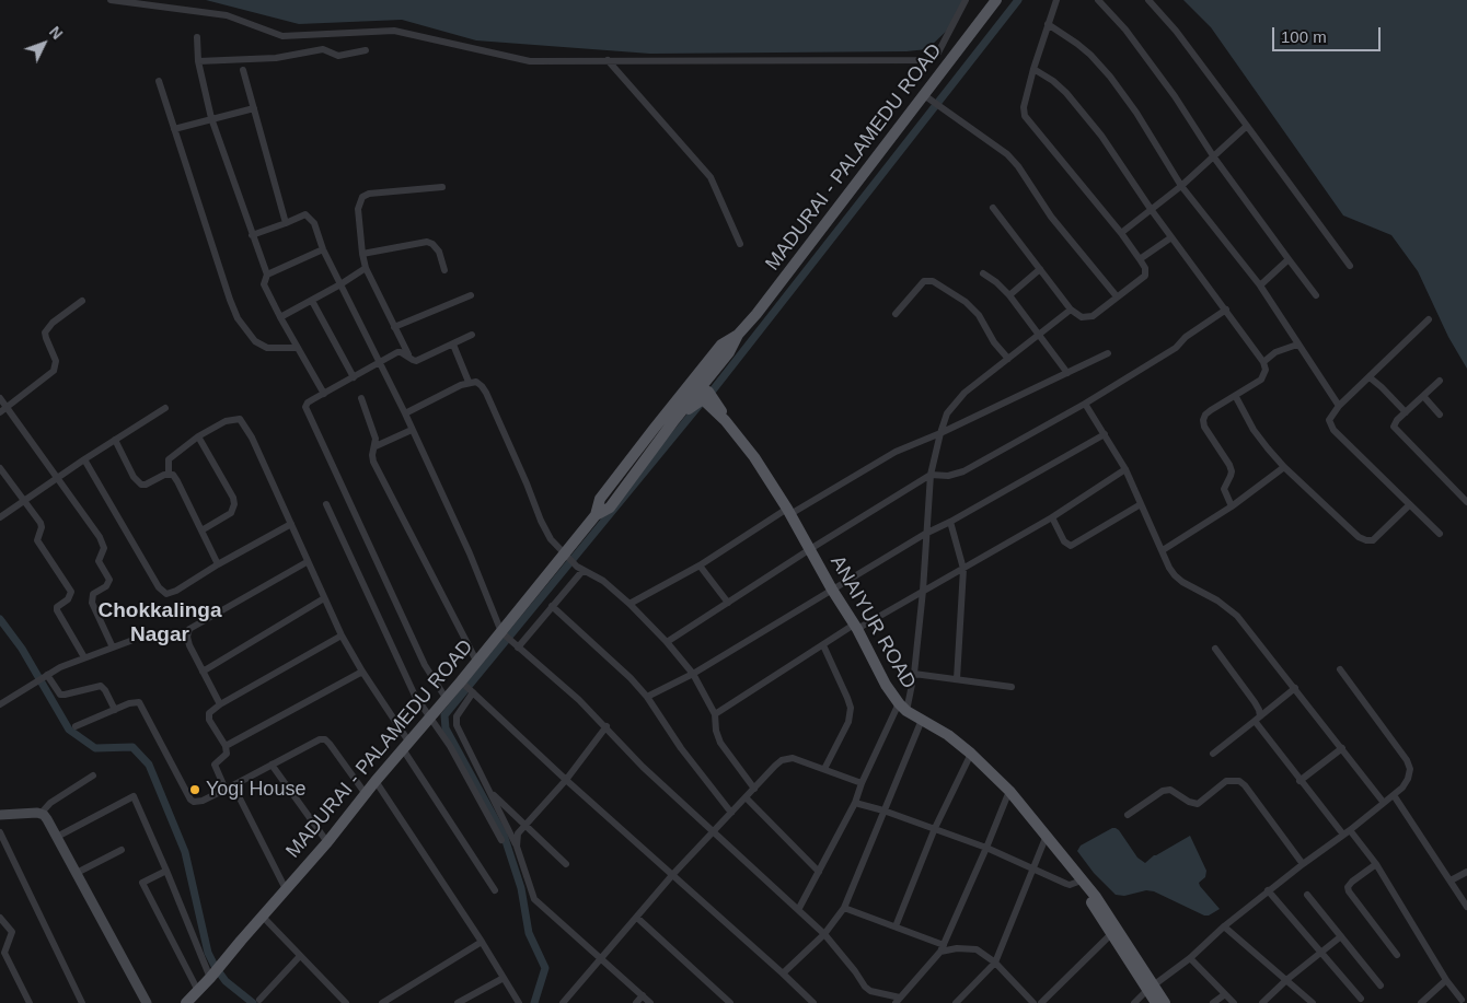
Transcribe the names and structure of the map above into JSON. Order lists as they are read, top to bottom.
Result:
{
  "streets": {
    "main road": ["MADURAI - PALAMEDU ROAD", "ANAIYUR ROAD"]
  },
  "crossings": [
    ["MADURAI - PALAMEDU ROAD", "ANAIYUR ROAD"]
  ],
  "districts": ["Chokkalinga Nagar"],
  "places": ["Yogi House"],
  "scale_bar": "100 m",
  "north": "top right"
}
